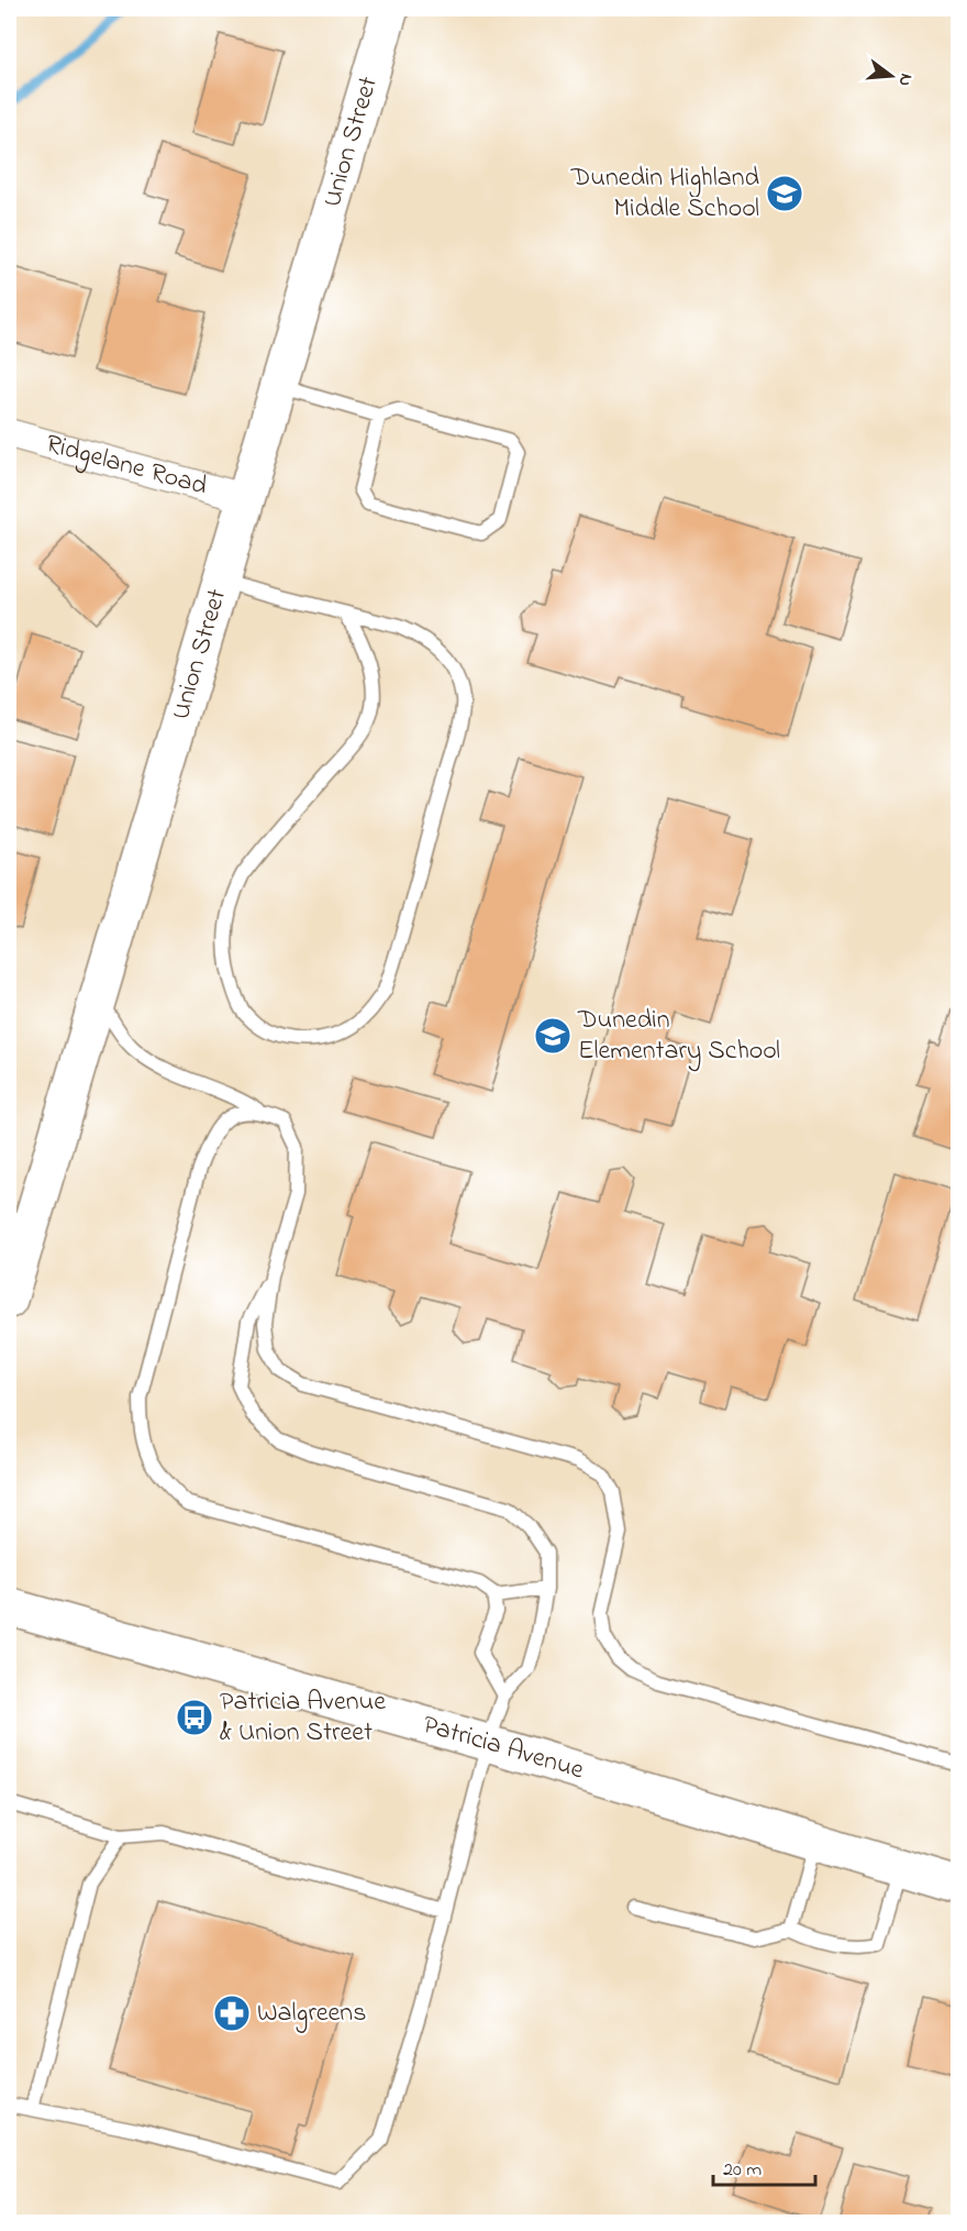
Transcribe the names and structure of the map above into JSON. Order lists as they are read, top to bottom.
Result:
{
  "streets": {
    "street": ["Union Street", "Ridgelane Road", "Patricia Avenue"]
  },
  "crossings": [
    ["Union Street", "Ridgelane Road"]
  ],
  "places": {
    "school or university": ["Dunedin Highland Middle School", "Dunedin Elementary School"],
    "bus stop": ["Patricia Avenue & Union Street"],
    "pharmacy": ["Walgreens"]
  },
  "scale_bar": "20 m",
  "north": "right"
}
